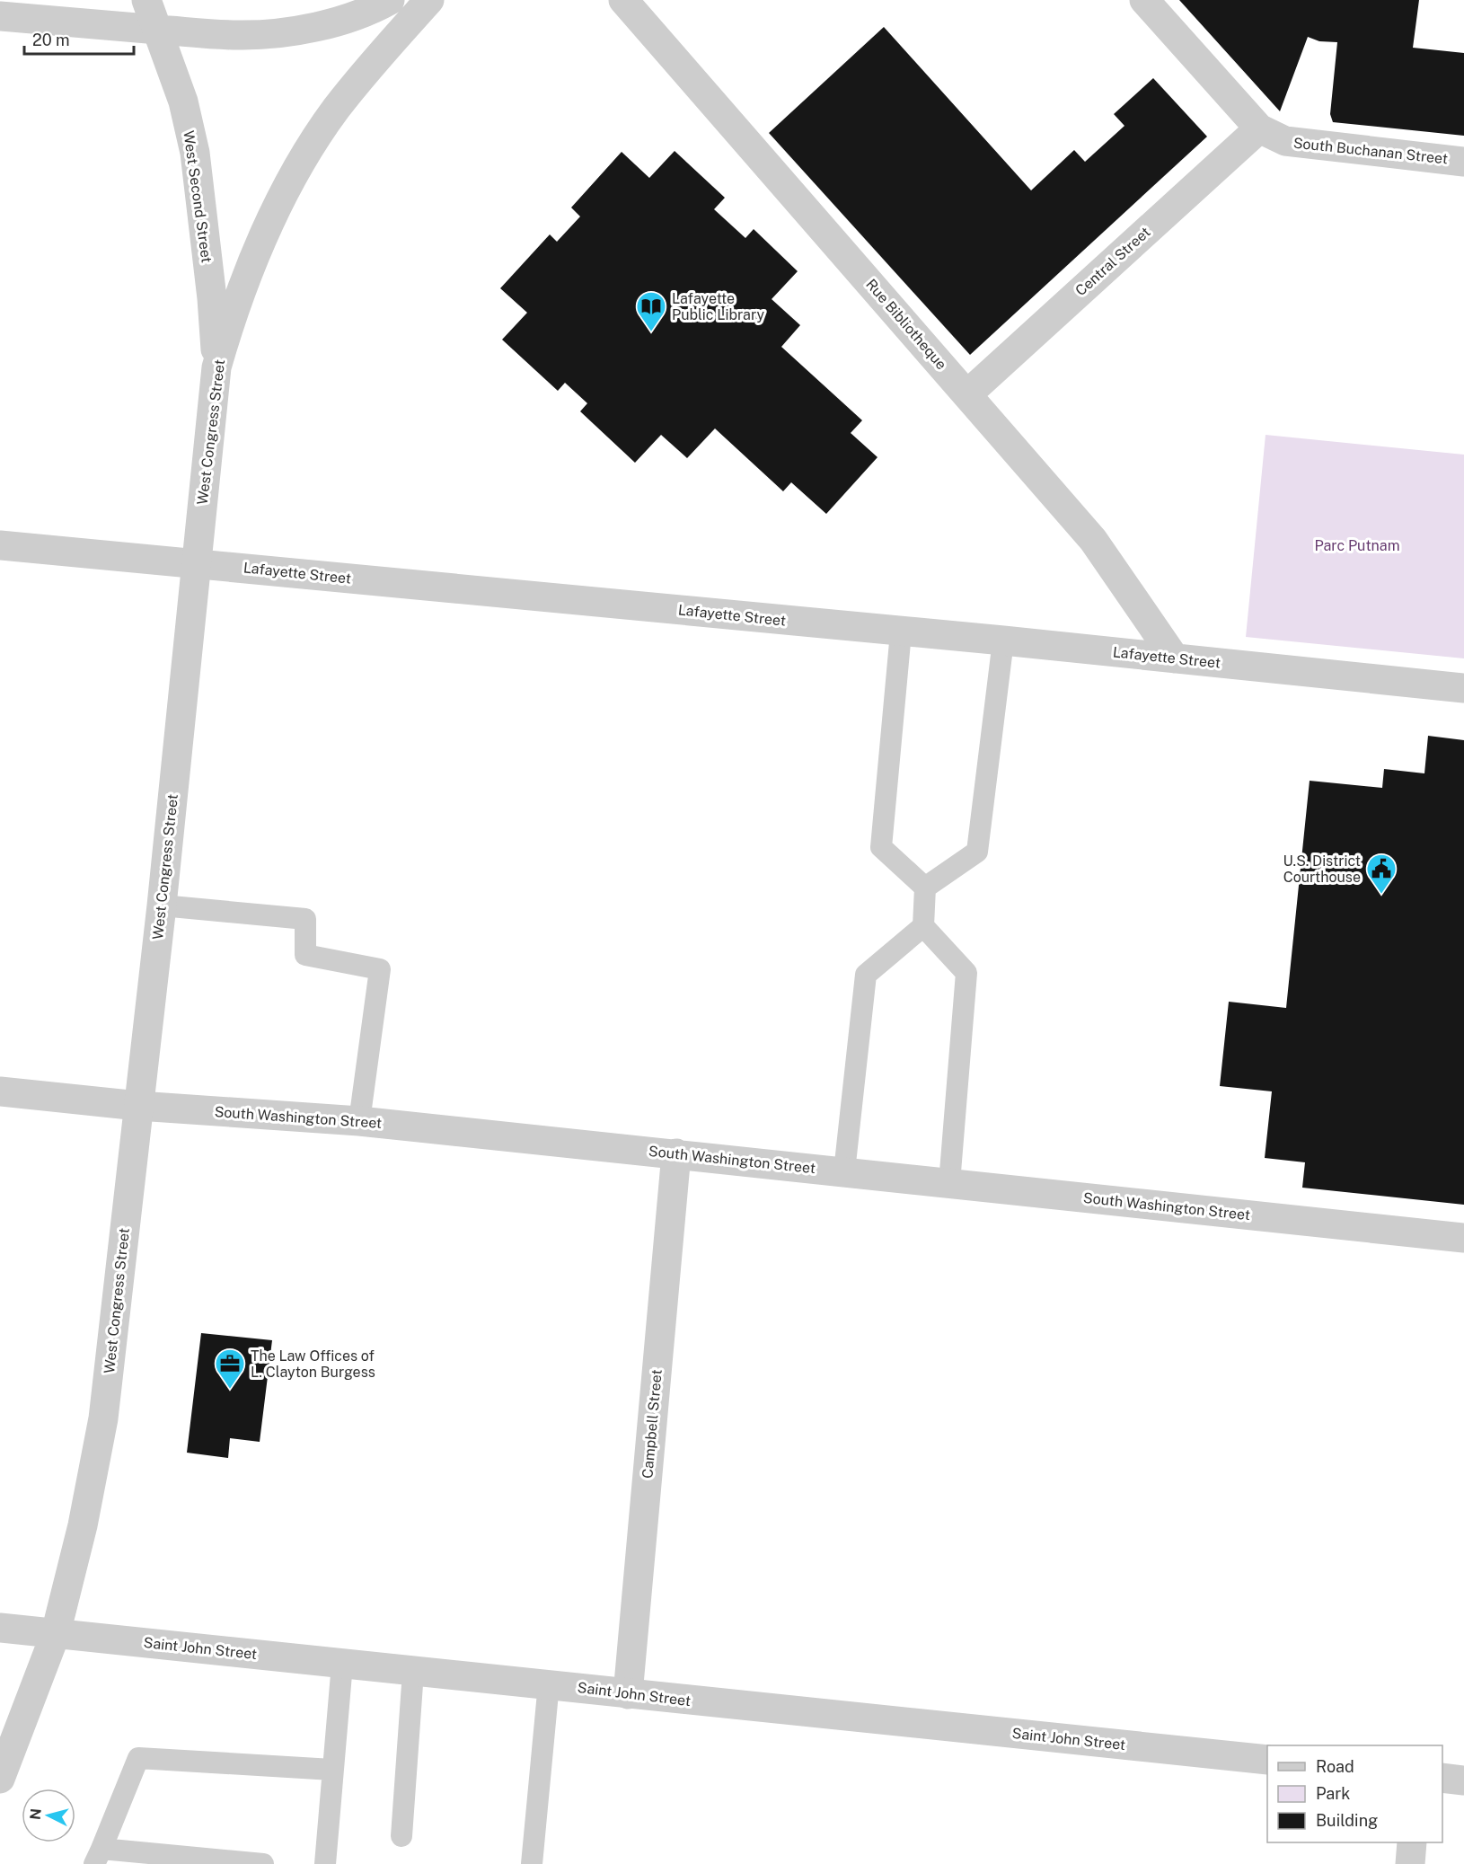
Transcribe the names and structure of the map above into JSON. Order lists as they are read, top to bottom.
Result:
{
  "streets": {
    "street": [
      "South Buchanan Street",
      "West Second Street",
      "Central Street",
      "Rue Bibliotheque",
      "West Congress Street",
      "Lafayette Street",
      "South Washington Street",
      "Campbell Street",
      "Saint John Street"
    ]
  },
  "crossings": [
    ["South Buchanan Street", "Central Street"],
    ["West Second Street", "West Congress Street"],
    ["Central Street", "Rue Bibliotheque"],
    ["Rue Bibliotheque", "Lafayette Street"],
    ["West Congress Street", "Lafayette Street"],
    ["West Congress Street", "South Washington Street"],
    ["West Congress Street", "Saint John Street"],
    ["South Washington Street", "Campbell Street"],
    ["Campbell Street", "Saint John Street"]
  ],
  "parks": ["Parc Putnam"],
  "places": {
    "library": ["Lafayette Public Library"],
    "public building": ["U.S. District Courthouse"],
    "office": ["The Law Offices of L. Clayton Burgess"]
  },
  "legend": ["Road", "Park", "Building"],
  "scale_bar": "20 m",
  "north": "left"
}
